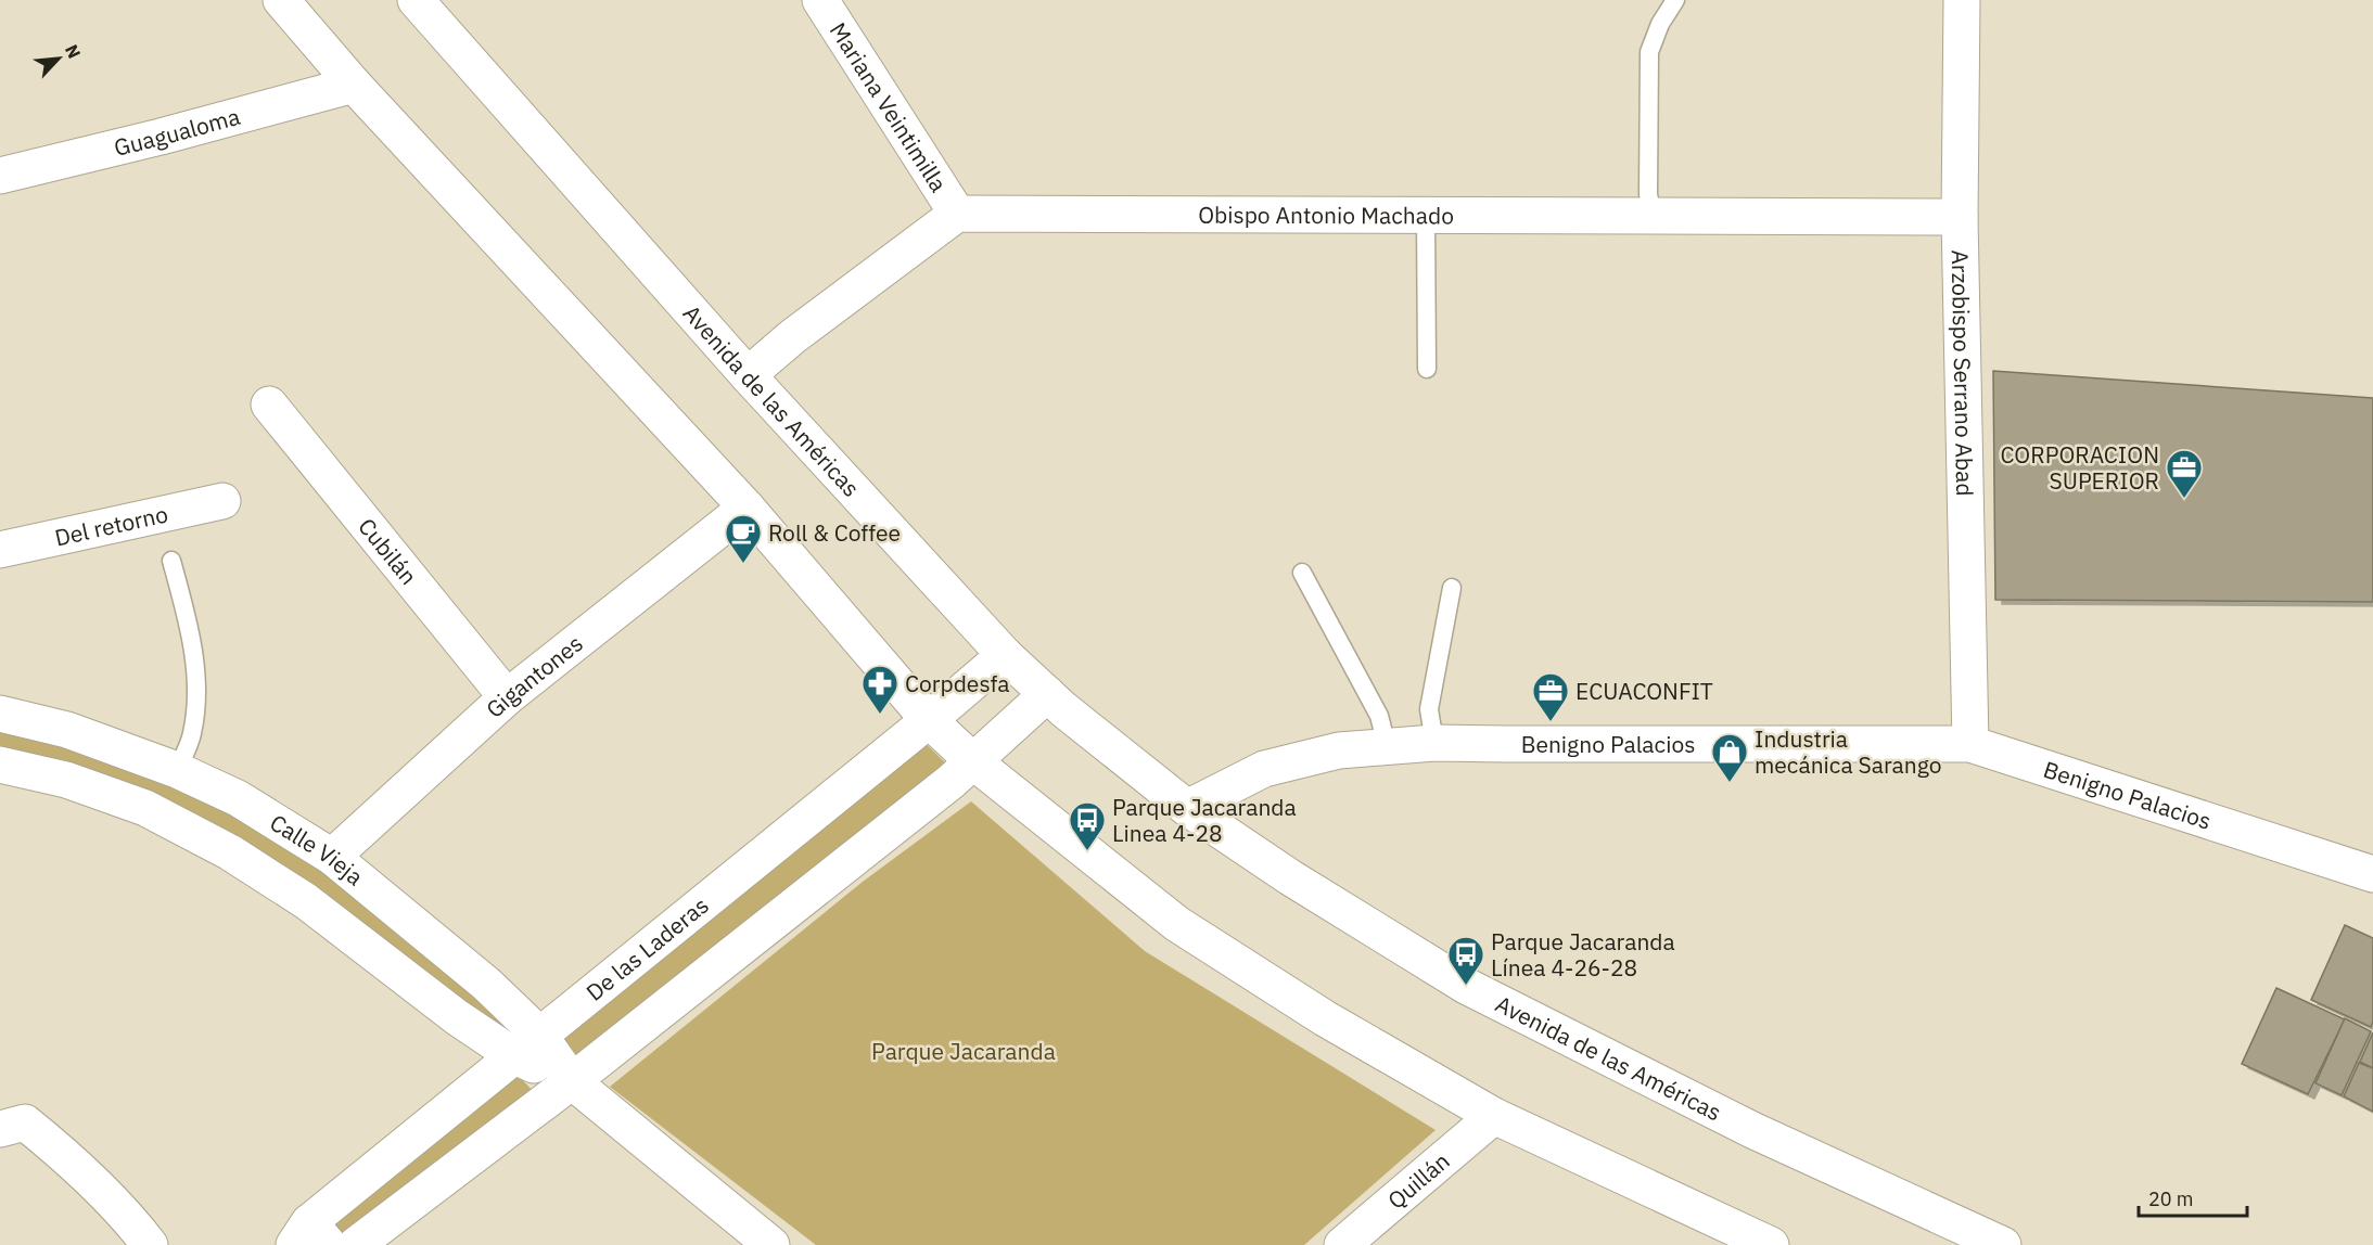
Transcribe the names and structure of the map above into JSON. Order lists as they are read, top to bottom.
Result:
{
  "streets": {
    "main road": [
      "Mariana Veintimilla",
      "Guagualoma",
      "Obispo Antonio Machado",
      "Arzobispo Serrano Abad",
      "Avenida de las Américas",
      "Del retorno",
      "Cubilán",
      "Gigantones",
      "Benigno Palacios",
      "Calle Vieja",
      "De las Laderas",
      "Quillán"
    ]
  },
  "crossings": [
    ["Mariana Veintimilla", "Obispo Antonio Machado"],
    ["Obispo Antonio Machado", "Arzobispo Serrano Abad"],
    ["Arzobispo Serrano Abad", "Benigno Palacios"],
    ["Avenida de las Américas", "Benigno Palacios"],
    ["Avenida de las Américas", "De las Laderas"],
    ["Cubilán", "Gigantones"],
    ["Gigantones", "Calle Vieja"],
    ["Calle Vieja", "De las Laderas"]
  ],
  "parks": ["Parque Jacaranda"],
  "places": {
    "office": ["CORPORACION SUPERIOR", "ECUACONFIT"],
    "cafe": ["Roll & Coffee"],
    "pharmacy": ["Corpdesfa"],
    "shop": ["Industria mecánica Sarango"],
    "bus stop": ["Parque Jacaranda Linea 4-28", "Parque Jacaranda Línea 4-26-28"]
  },
  "scale_bar": "20 m",
  "north": "top right"
}
